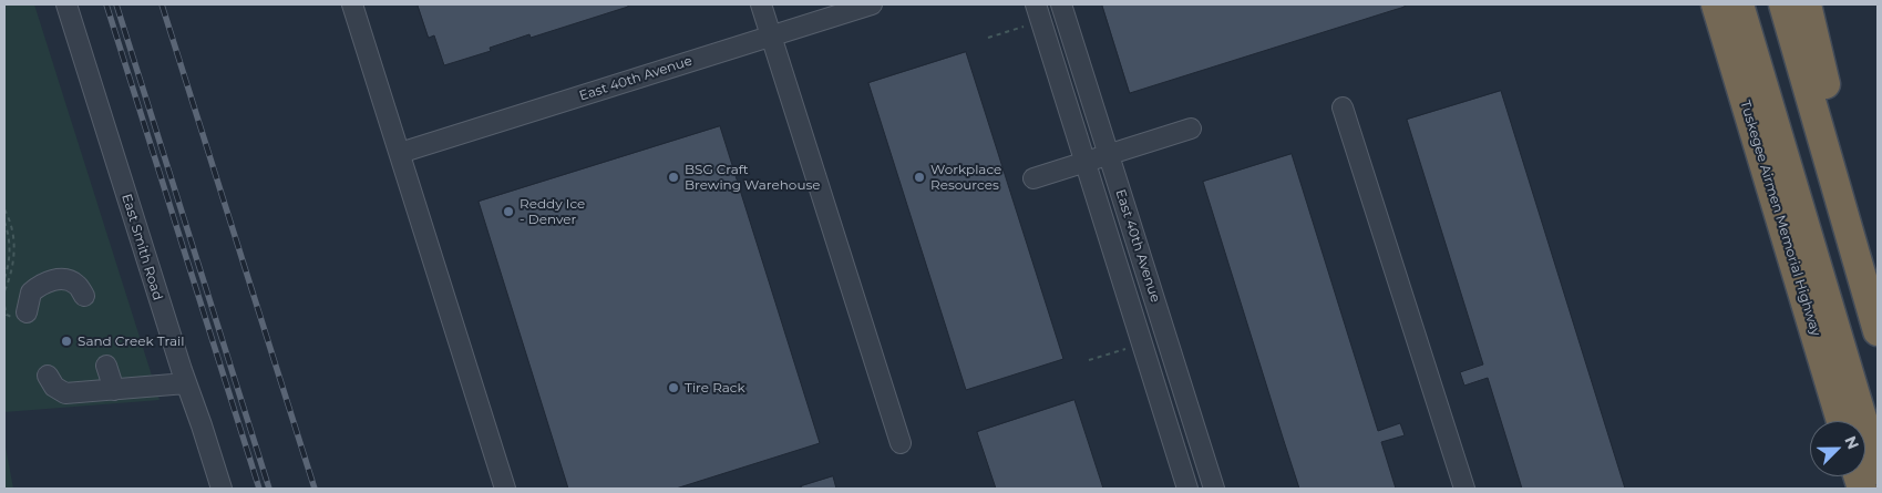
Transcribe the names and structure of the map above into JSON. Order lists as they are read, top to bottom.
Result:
{
  "streets": {
    "highway": ["Tuskegee Airmen Memorial Highway"],
    "street": ["East 40th Avenue", "East Smith Road"]
  },
  "places": [
    "BSG Craft Brewing Warehouse",
    "Workplace Resources",
    "Reddy Ice - Denver",
    "Sand Creek Trail",
    "Tire Rack"
  ],
  "north": "top right"
}
